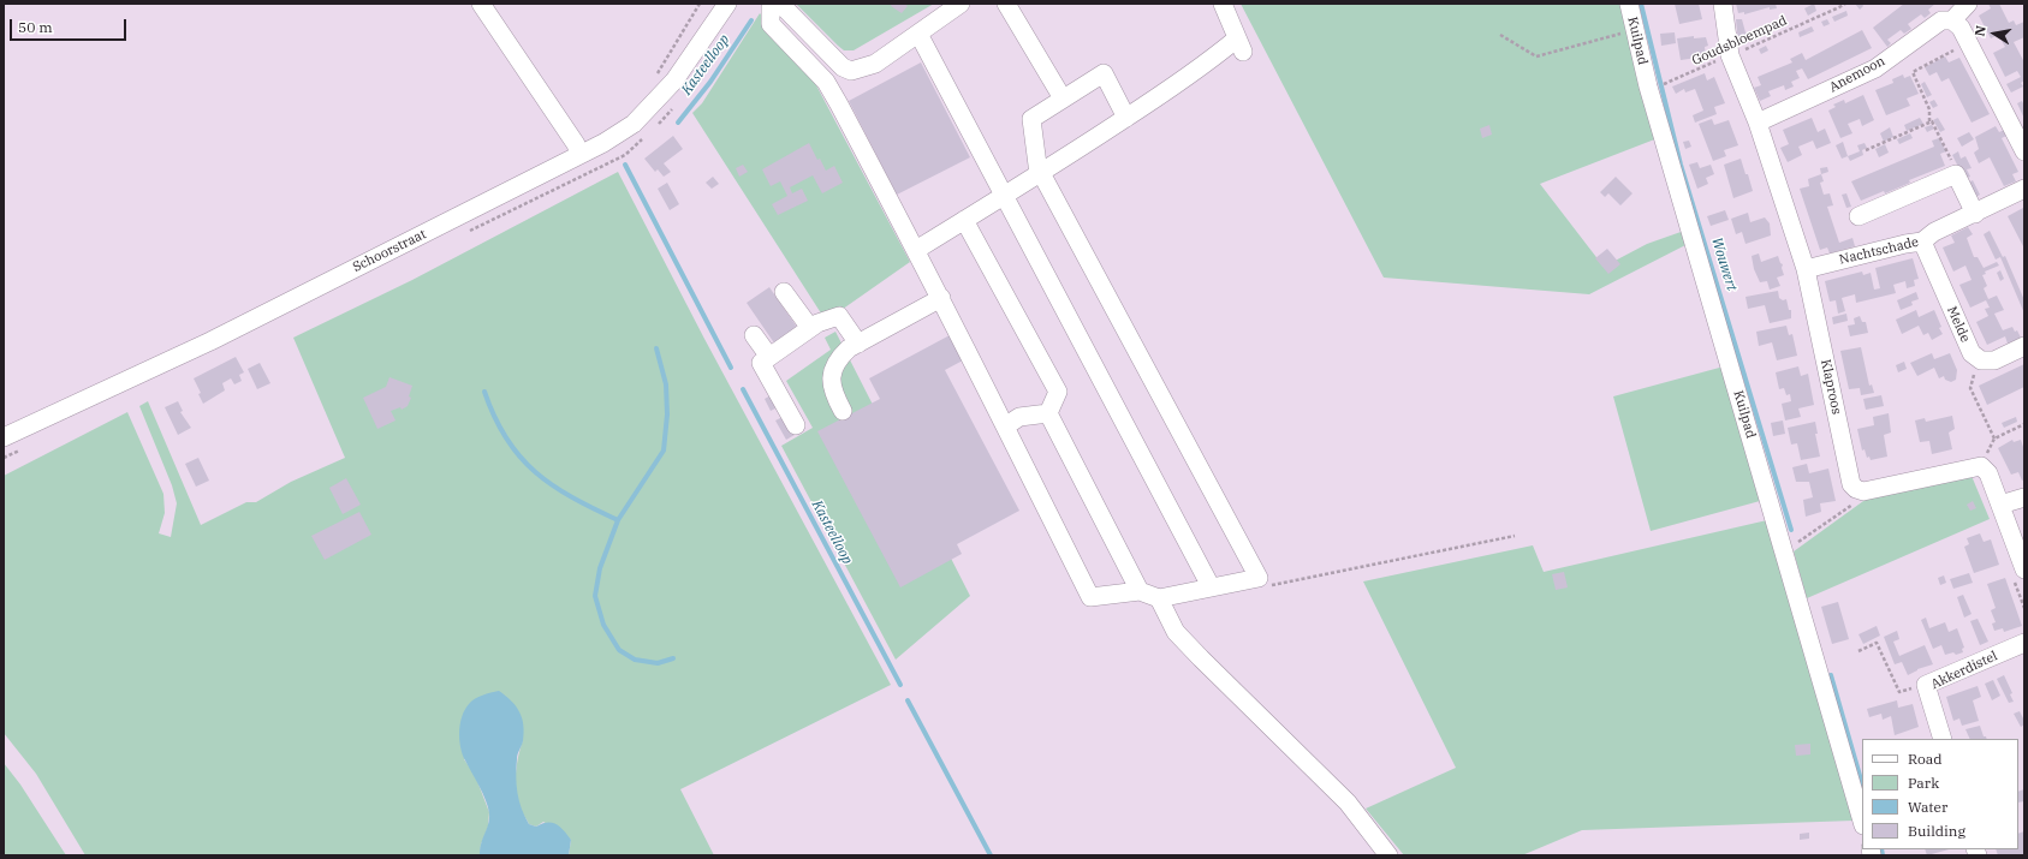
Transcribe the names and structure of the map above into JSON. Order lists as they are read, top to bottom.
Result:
{
  "streets": {
    "street": [
      "Kuilpad",
      "Anemoon",
      "Schoorstraat",
      "Nachtschade",
      "Melde",
      "Klaproos",
      "Akkerdistel"
    ],
    "path": ["Goudsbloempad"]
  },
  "crossings": [
    ["Goudsbloempad", "Klaproos"],
    ["Anemoon", "Klaproos"],
    ["Nachtschade", "Melde"],
    ["Nachtschade", "Klaproos"]
  ],
  "water": ["Kasteelloop", "Wouwert"],
  "legend": [
    "Road",
    "Park",
    "Water",
    "Building"
  ],
  "scale_bar": "50 m",
  "north": "left"
}
